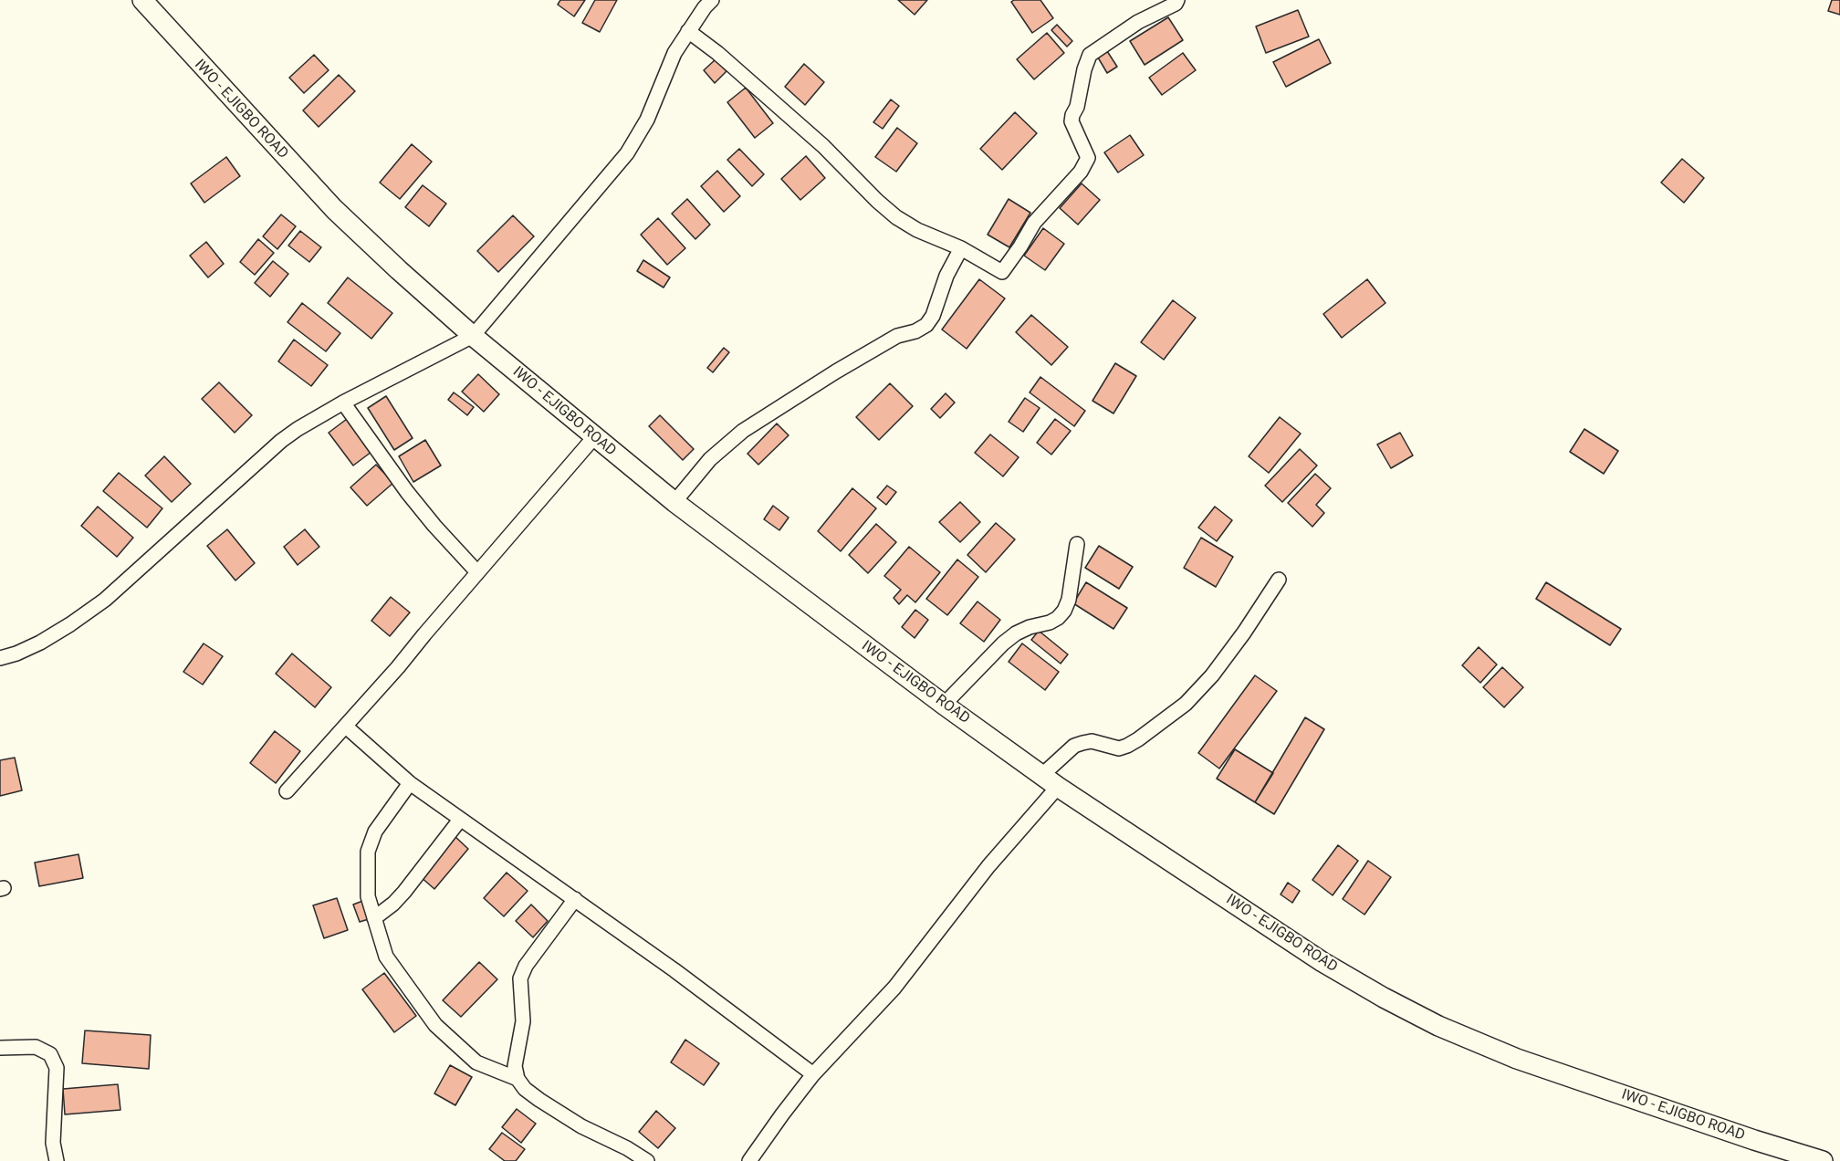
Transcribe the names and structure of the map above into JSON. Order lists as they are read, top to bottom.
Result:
{
  "streets": {
    "main road": ["IWO - EJIGBO ROAD"]
  }
}
